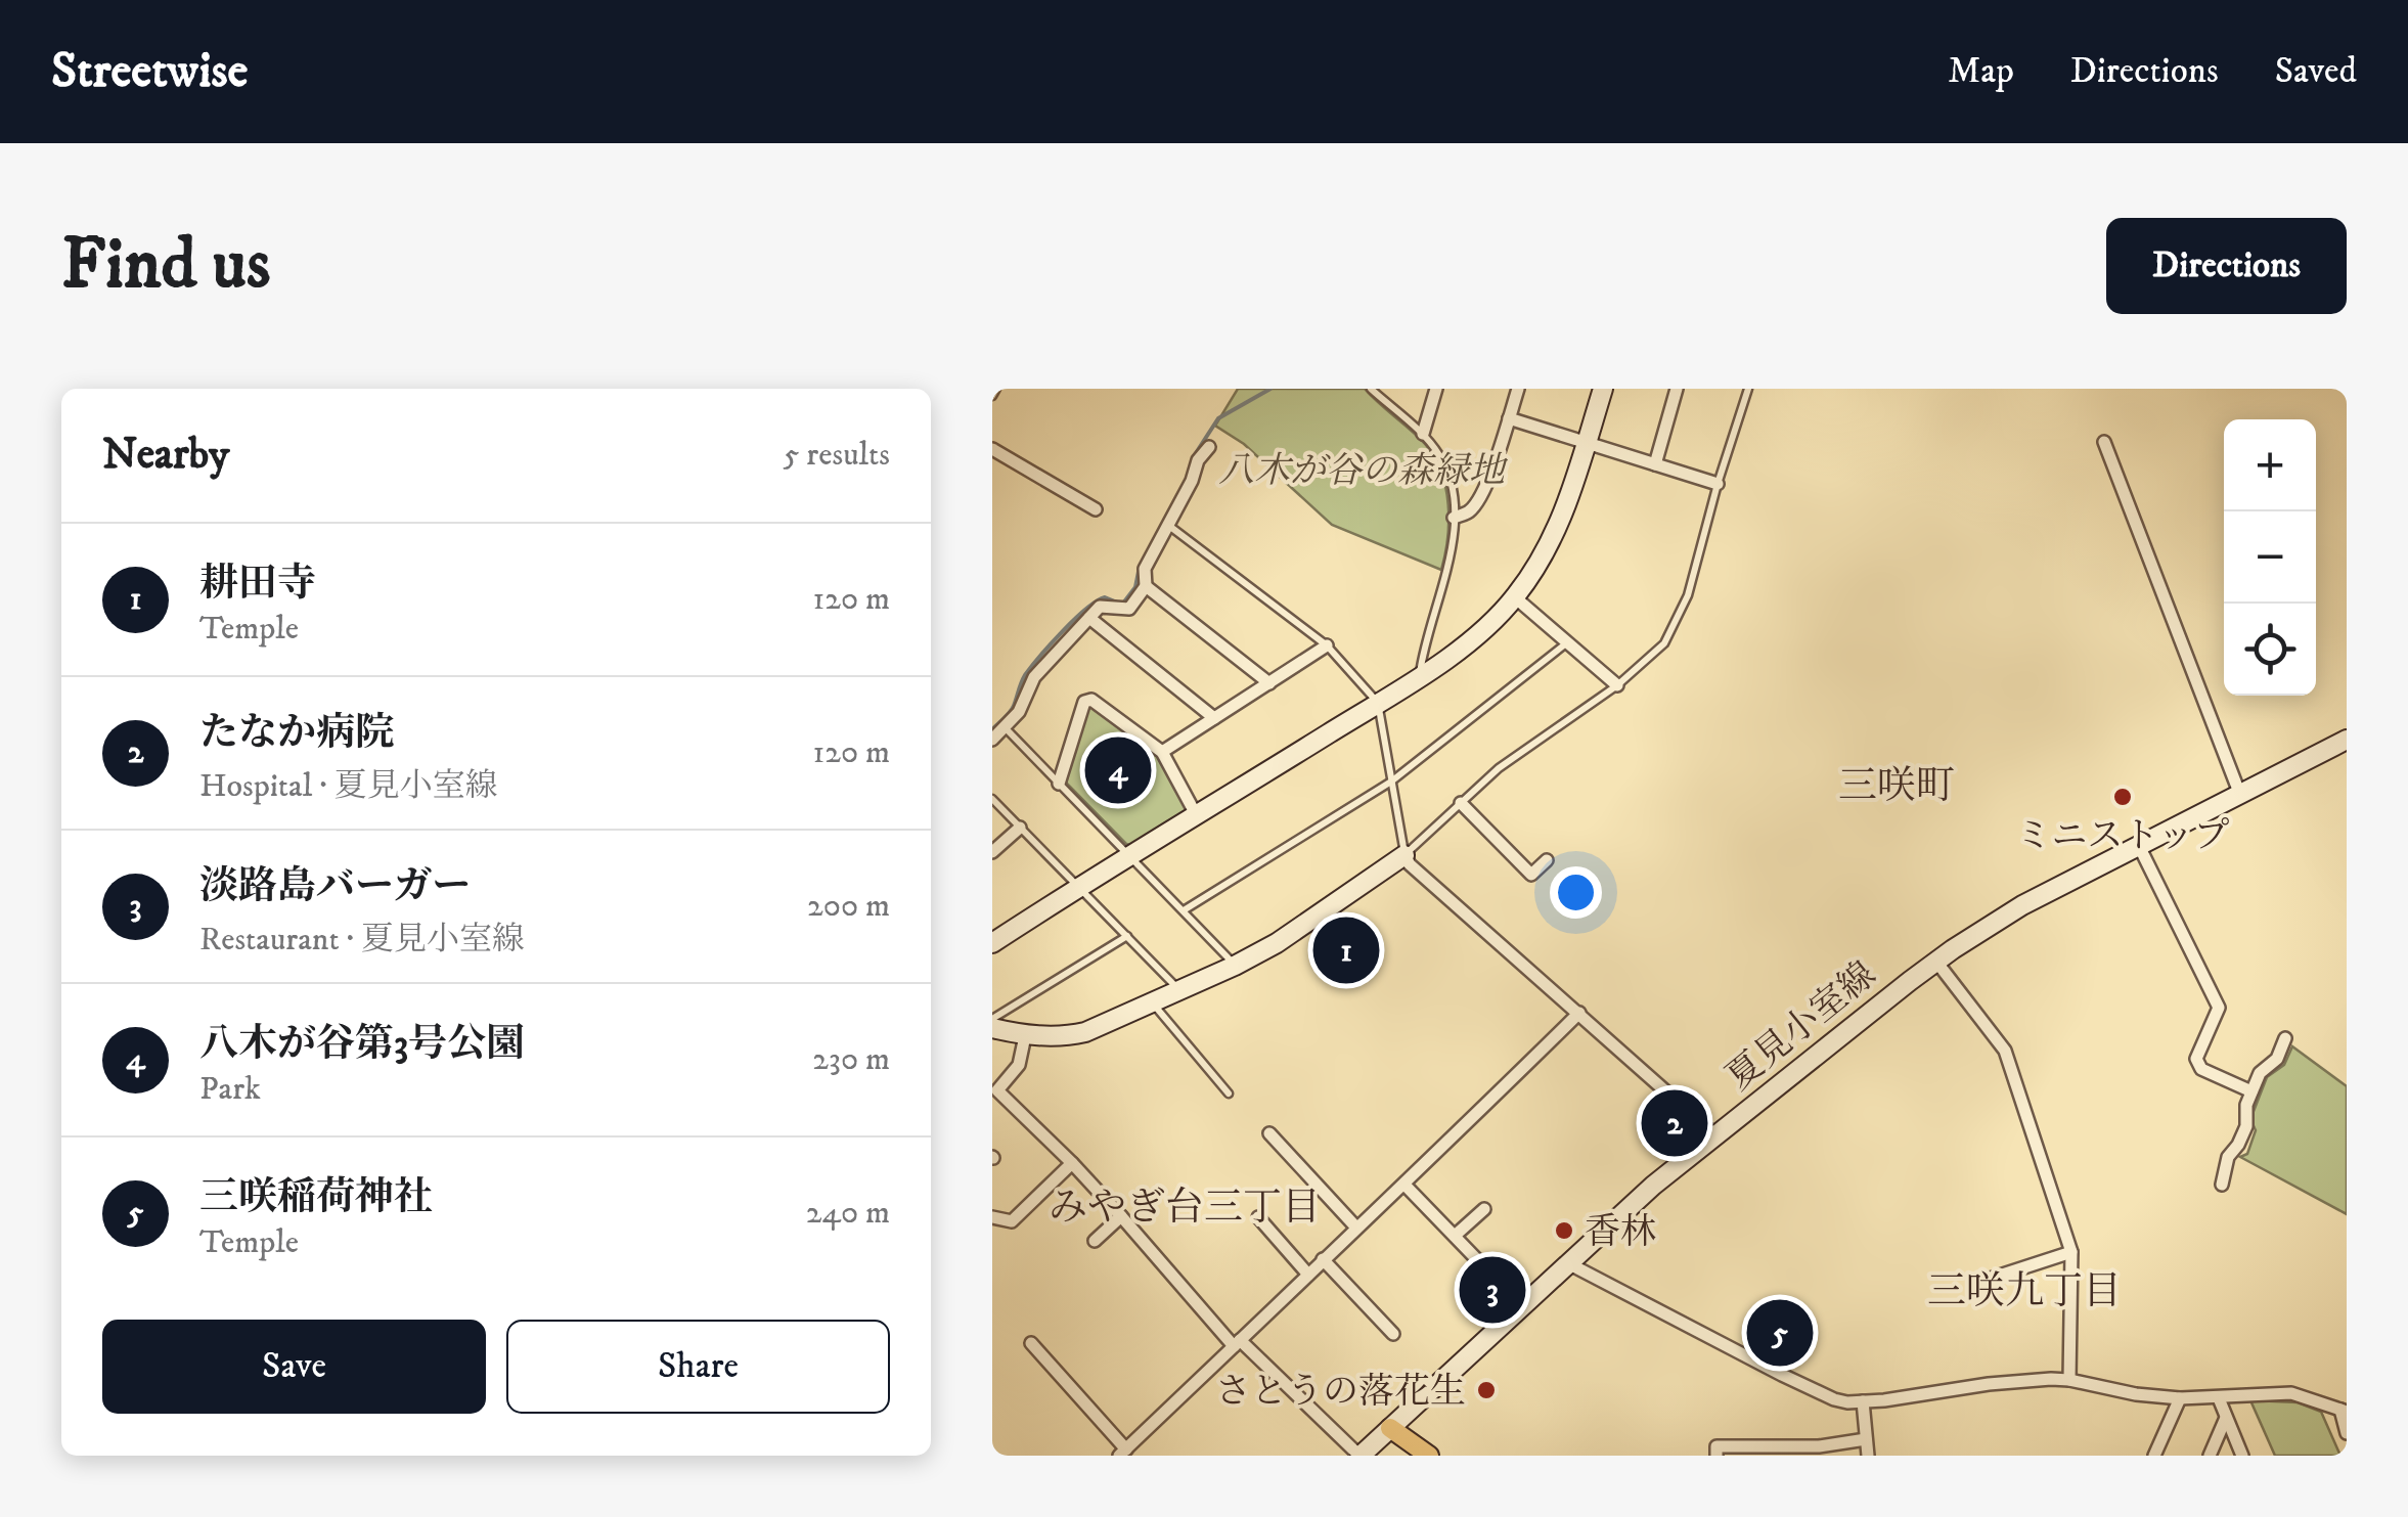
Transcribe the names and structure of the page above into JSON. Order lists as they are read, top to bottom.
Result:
{
  "streets": {
    "street": ["夏見小室線"]
  },
  "districts": ["三咲町", "みやぎ台三丁目", "三咲九丁目"],
  "parks": ["八木が谷の森緑地"],
  "places": ["ミニストップ", "香林", "さとうの落花生"],
  "page": {
    "header": "Streetwise",
    "nav": ["Map", "Directions", "Saved"],
    "buttons": [
      "Directions",
      ["Save", "Share"]
    ],
    "title": "Find us",
    "heading": ["Nearby", "5 results"],
    "map_buttons": ["+", "−"],
    "list": [
      {
        "mark": "1",
        "name": "耕田寺",
        "note": "Temple",
        "value": "120 m"
      },
      {
        "mark": "2",
        "name": "たなか病院",
        "note": "Hospital · 夏見小室線",
        "value": "120 m"
      },
      {
        "mark": "3",
        "name": "淡路島バーガー",
        "note": "Restaurant · 夏見小室線",
        "value": "200 m"
      },
      {
        "mark": "4",
        "name": "八木が谷第3号公園",
        "note": "Park",
        "value": "230 m"
      },
      {
        "mark": "5",
        "name": "三咲稲荷神社",
        "note": "Temple",
        "value": "240 m"
      }
    ],
    "pins": [
      "4",
      "1",
      "2",
      "3",
      "5"
    ]
  }
}
